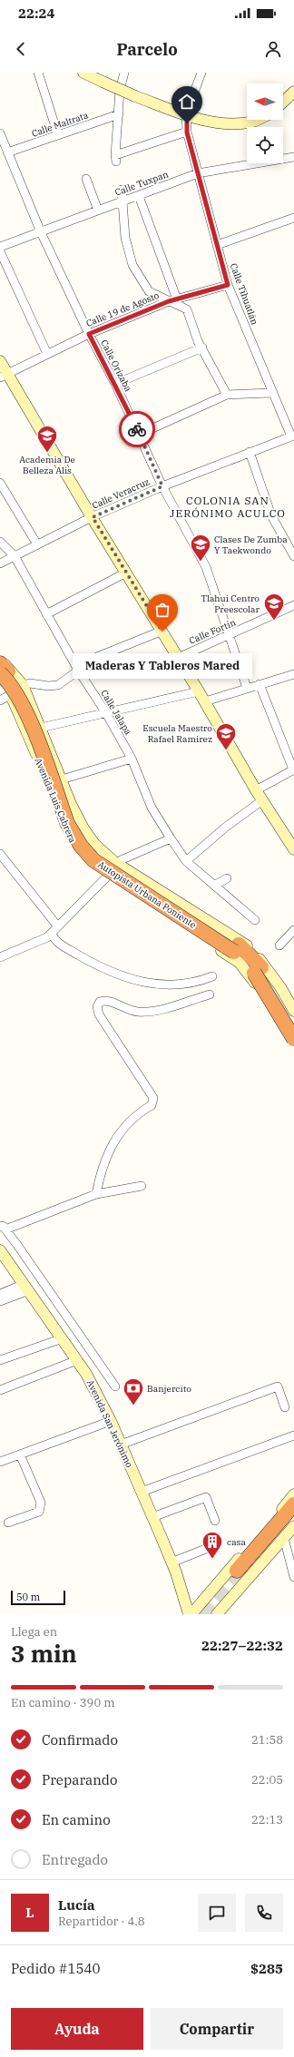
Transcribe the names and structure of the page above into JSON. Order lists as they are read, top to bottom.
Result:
{
  "streets": {
    "highway": ["Autopista Urbana Poniente"],
    "main road": ["Avenida Luis Cabrera", "Avenida San Jerónimo"],
    "street": [
      "Calle Maltrata",
      "Calle Tuxpan",
      "Calle Tihuatlán",
      "Calle 19 de Agosto",
      "Calle Orizaba",
      "Calle Veracruz",
      "Calle Fortín",
      "Calle Jalapa"
    ]
  },
  "crossings": [
    ["Calle Maltrata", "Calle Orizaba"],
    ["Calle Tuxpan", "Calle Tihuatlán"],
    ["Calle Tuxpan", "Calle Orizaba"],
    ["Calle Tihuatlán", "Calle 19 de Agosto"],
    ["Calle Tihuatlán", "Calle Veracruz"],
    ["Calle 19 de Agosto", "Calle Orizaba"],
    ["Calle Orizaba", "Calle Veracruz"],
    ["Calle Orizaba", "Calle Fortín"],
    ["Calle Veracruz", "Calle Jalapa"]
  ],
  "districts": ["COLONIA SAN JERÓNIMO ACULCO"],
  "places": {
    "school or university": [
      "Academia De Belleza Alis",
      "Clases De Zumba Y Taekwondo",
      "Tlahui Centro Preescolar",
      "Escuela Maestro Rafael Ramirez"
    ],
    "other": ["Maderas Y Tableros Mared"],
    "bank": ["Banjercito"],
    "building": ["casa"]
  },
  "scale_bar": "50 m",
  "north": "left",
  "page": {
    "status": "22:24",
    "header": "Parcelo",
    "bubble": "Maderas Y Tableros Mared",
    "scale": "50 m",
    "heading": ["3 min", "Llega en", "22:27–22:32"],
    "panel": [
      "Lucía",
      "Repartidor · 4.8",
      "Pedido #1540",
      "$285"
    ],
    "bar": "En camino · 390 m",
    "list": [
      ["Confirmado", "21:58"],
      ["Preparando", "22:05"],
      ["En camino", "22:13"],
      "Entregado"
    ],
    "round": "L",
    "buttons": ["Ayuda", "Compartir"]
  }
}
